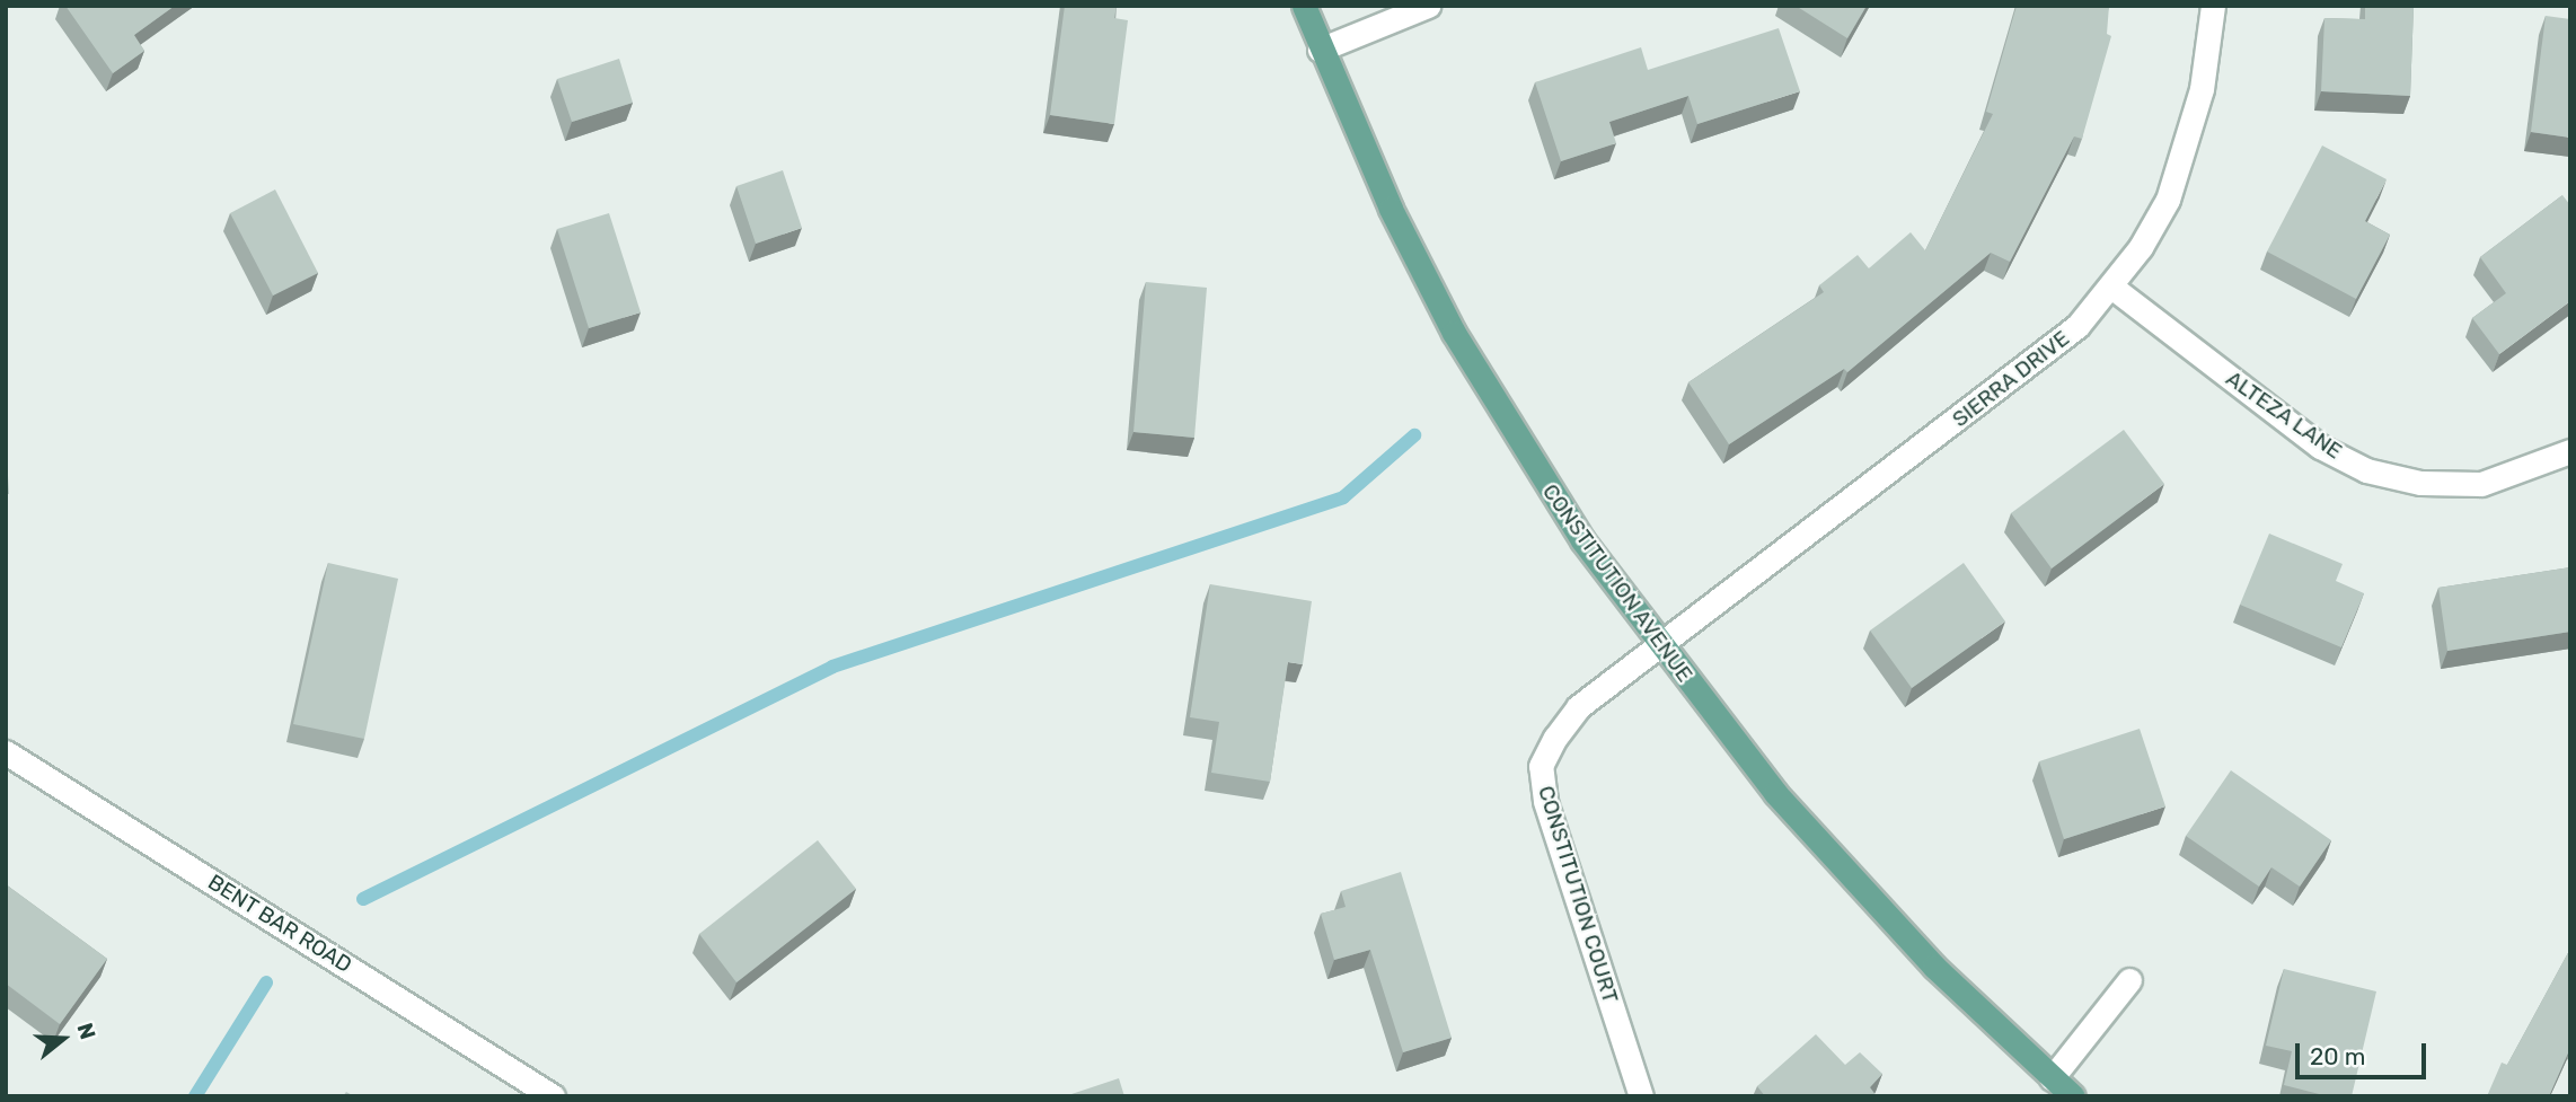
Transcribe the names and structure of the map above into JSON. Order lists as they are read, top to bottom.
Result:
{
  "streets": {
    "main road": ["CONSTITUTION AVENUE"],
    "street": [
      "SIERRA DRIVE",
      "ALTEZA LANE",
      "CONSTITUTION COURT",
      "BENT BAR ROAD"
    ]
  },
  "crossings": [
    ["SIERRA DRIVE", "ALTEZA LANE"],
    ["SIERRA DRIVE", "CONSTITUTION AVENUE"],
    ["SIERRA DRIVE", "CONSTITUTION COURT"],
    ["CONSTITUTION AVENUE", "CONSTITUTION COURT"]
  ],
  "scale_bar": "20 m",
  "north": "right"
}
